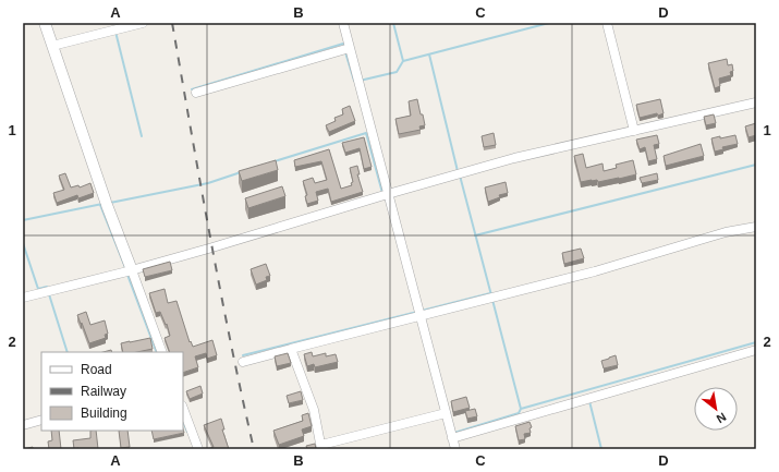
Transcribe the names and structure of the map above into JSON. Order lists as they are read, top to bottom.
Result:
{
  "legend": ["Road", "Railway", "Building"],
  "north": "bottom right",
  "grid": {
    "columns": [
      "A",
      "B",
      "C",
      "D"
    ],
    "rows": ["1", "2"]
  }
}
